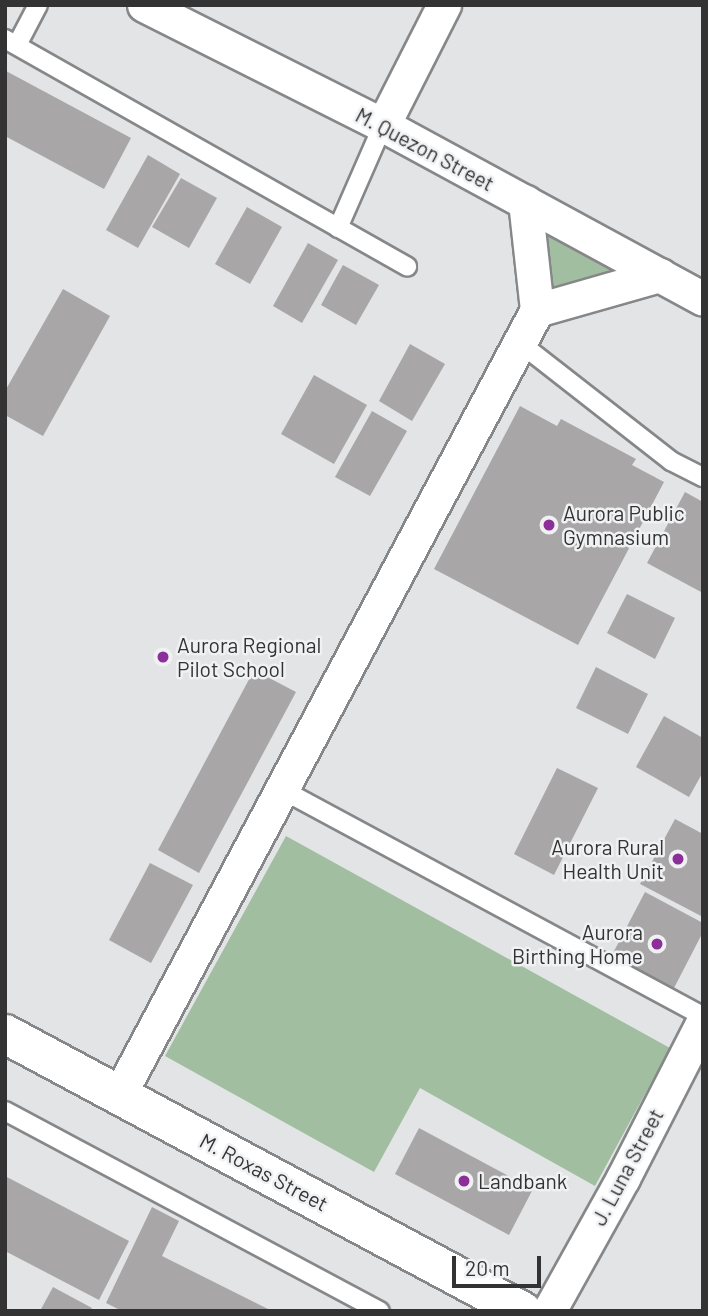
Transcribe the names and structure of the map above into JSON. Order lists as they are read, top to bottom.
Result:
{
  "streets": {
    "street": ["M. Quezon Street", "J. Luna Street", "M. Roxas Street"]
  },
  "places": [
    "Aurora Public Gymnasium",
    "Aurora Regional Pilot School",
    "Aurora Rural Health Unit",
    "Aurora Birthing Home",
    "Landbank"
  ],
  "scale_bar": "20 m"
}
